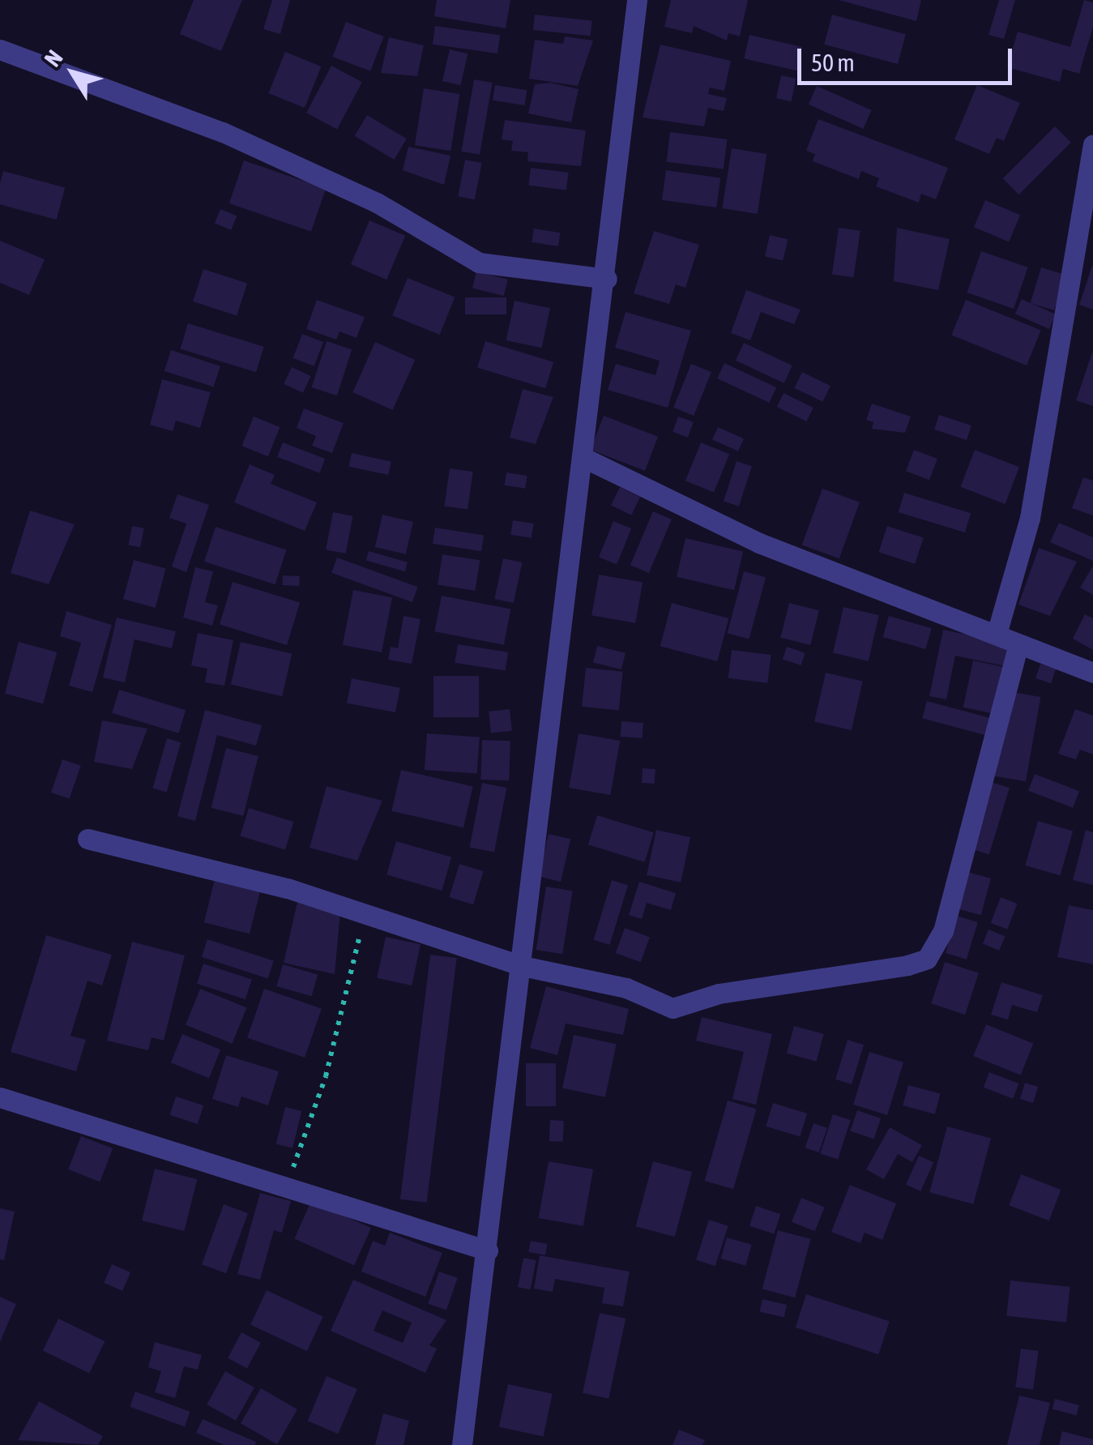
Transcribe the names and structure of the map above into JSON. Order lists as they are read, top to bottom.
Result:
{
  "scale_bar": "50 m",
  "north": "top left"
}
